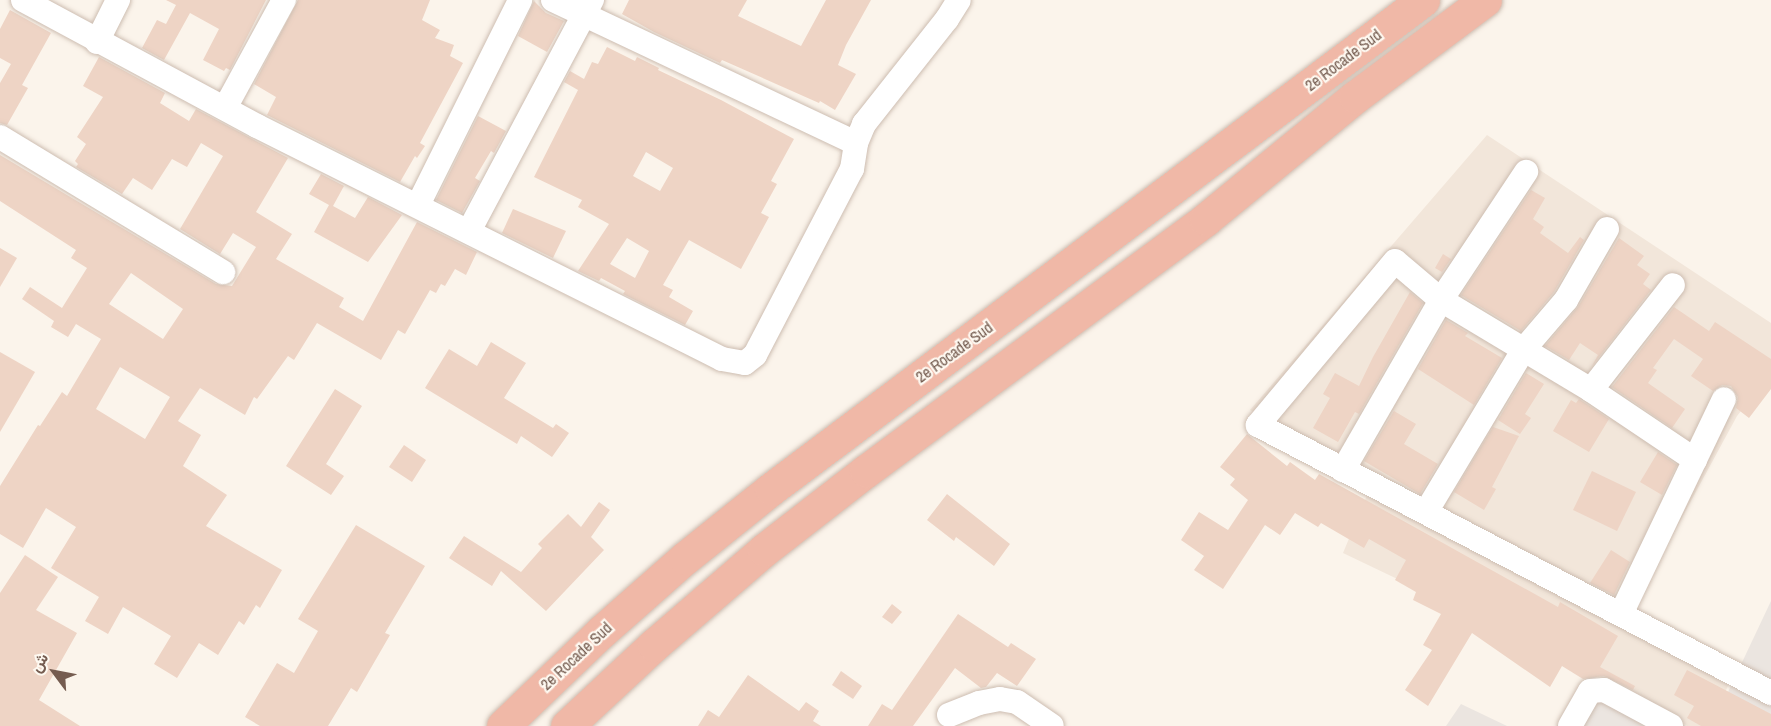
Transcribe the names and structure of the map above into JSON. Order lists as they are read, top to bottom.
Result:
{
  "streets": {
    "highway": ["2e Rocade Sud"]
  },
  "north": "top left"
}
